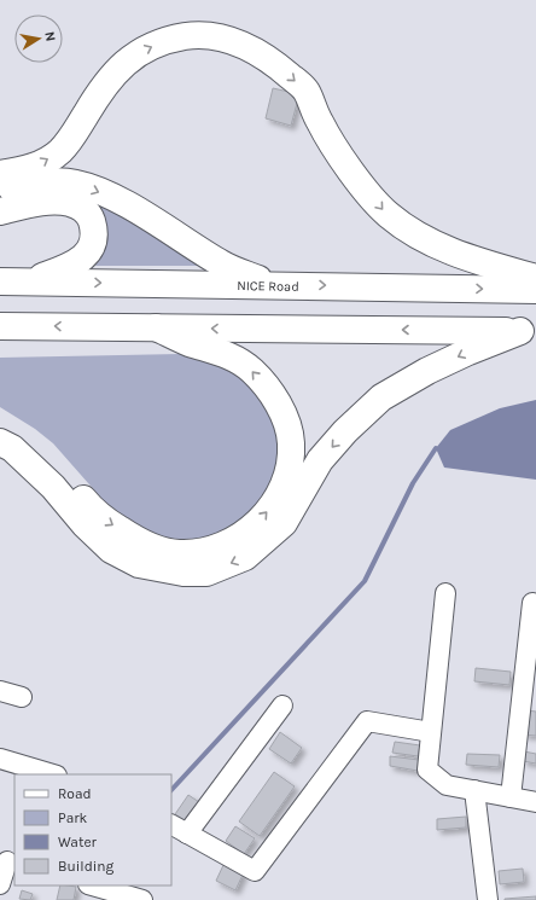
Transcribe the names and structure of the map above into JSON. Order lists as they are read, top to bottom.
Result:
{
  "streets": {
    "highway": ["NICE Road"]
  },
  "legend": [
    "Road",
    "Park",
    "Water",
    "Building"
  ],
  "north": "right"
}
